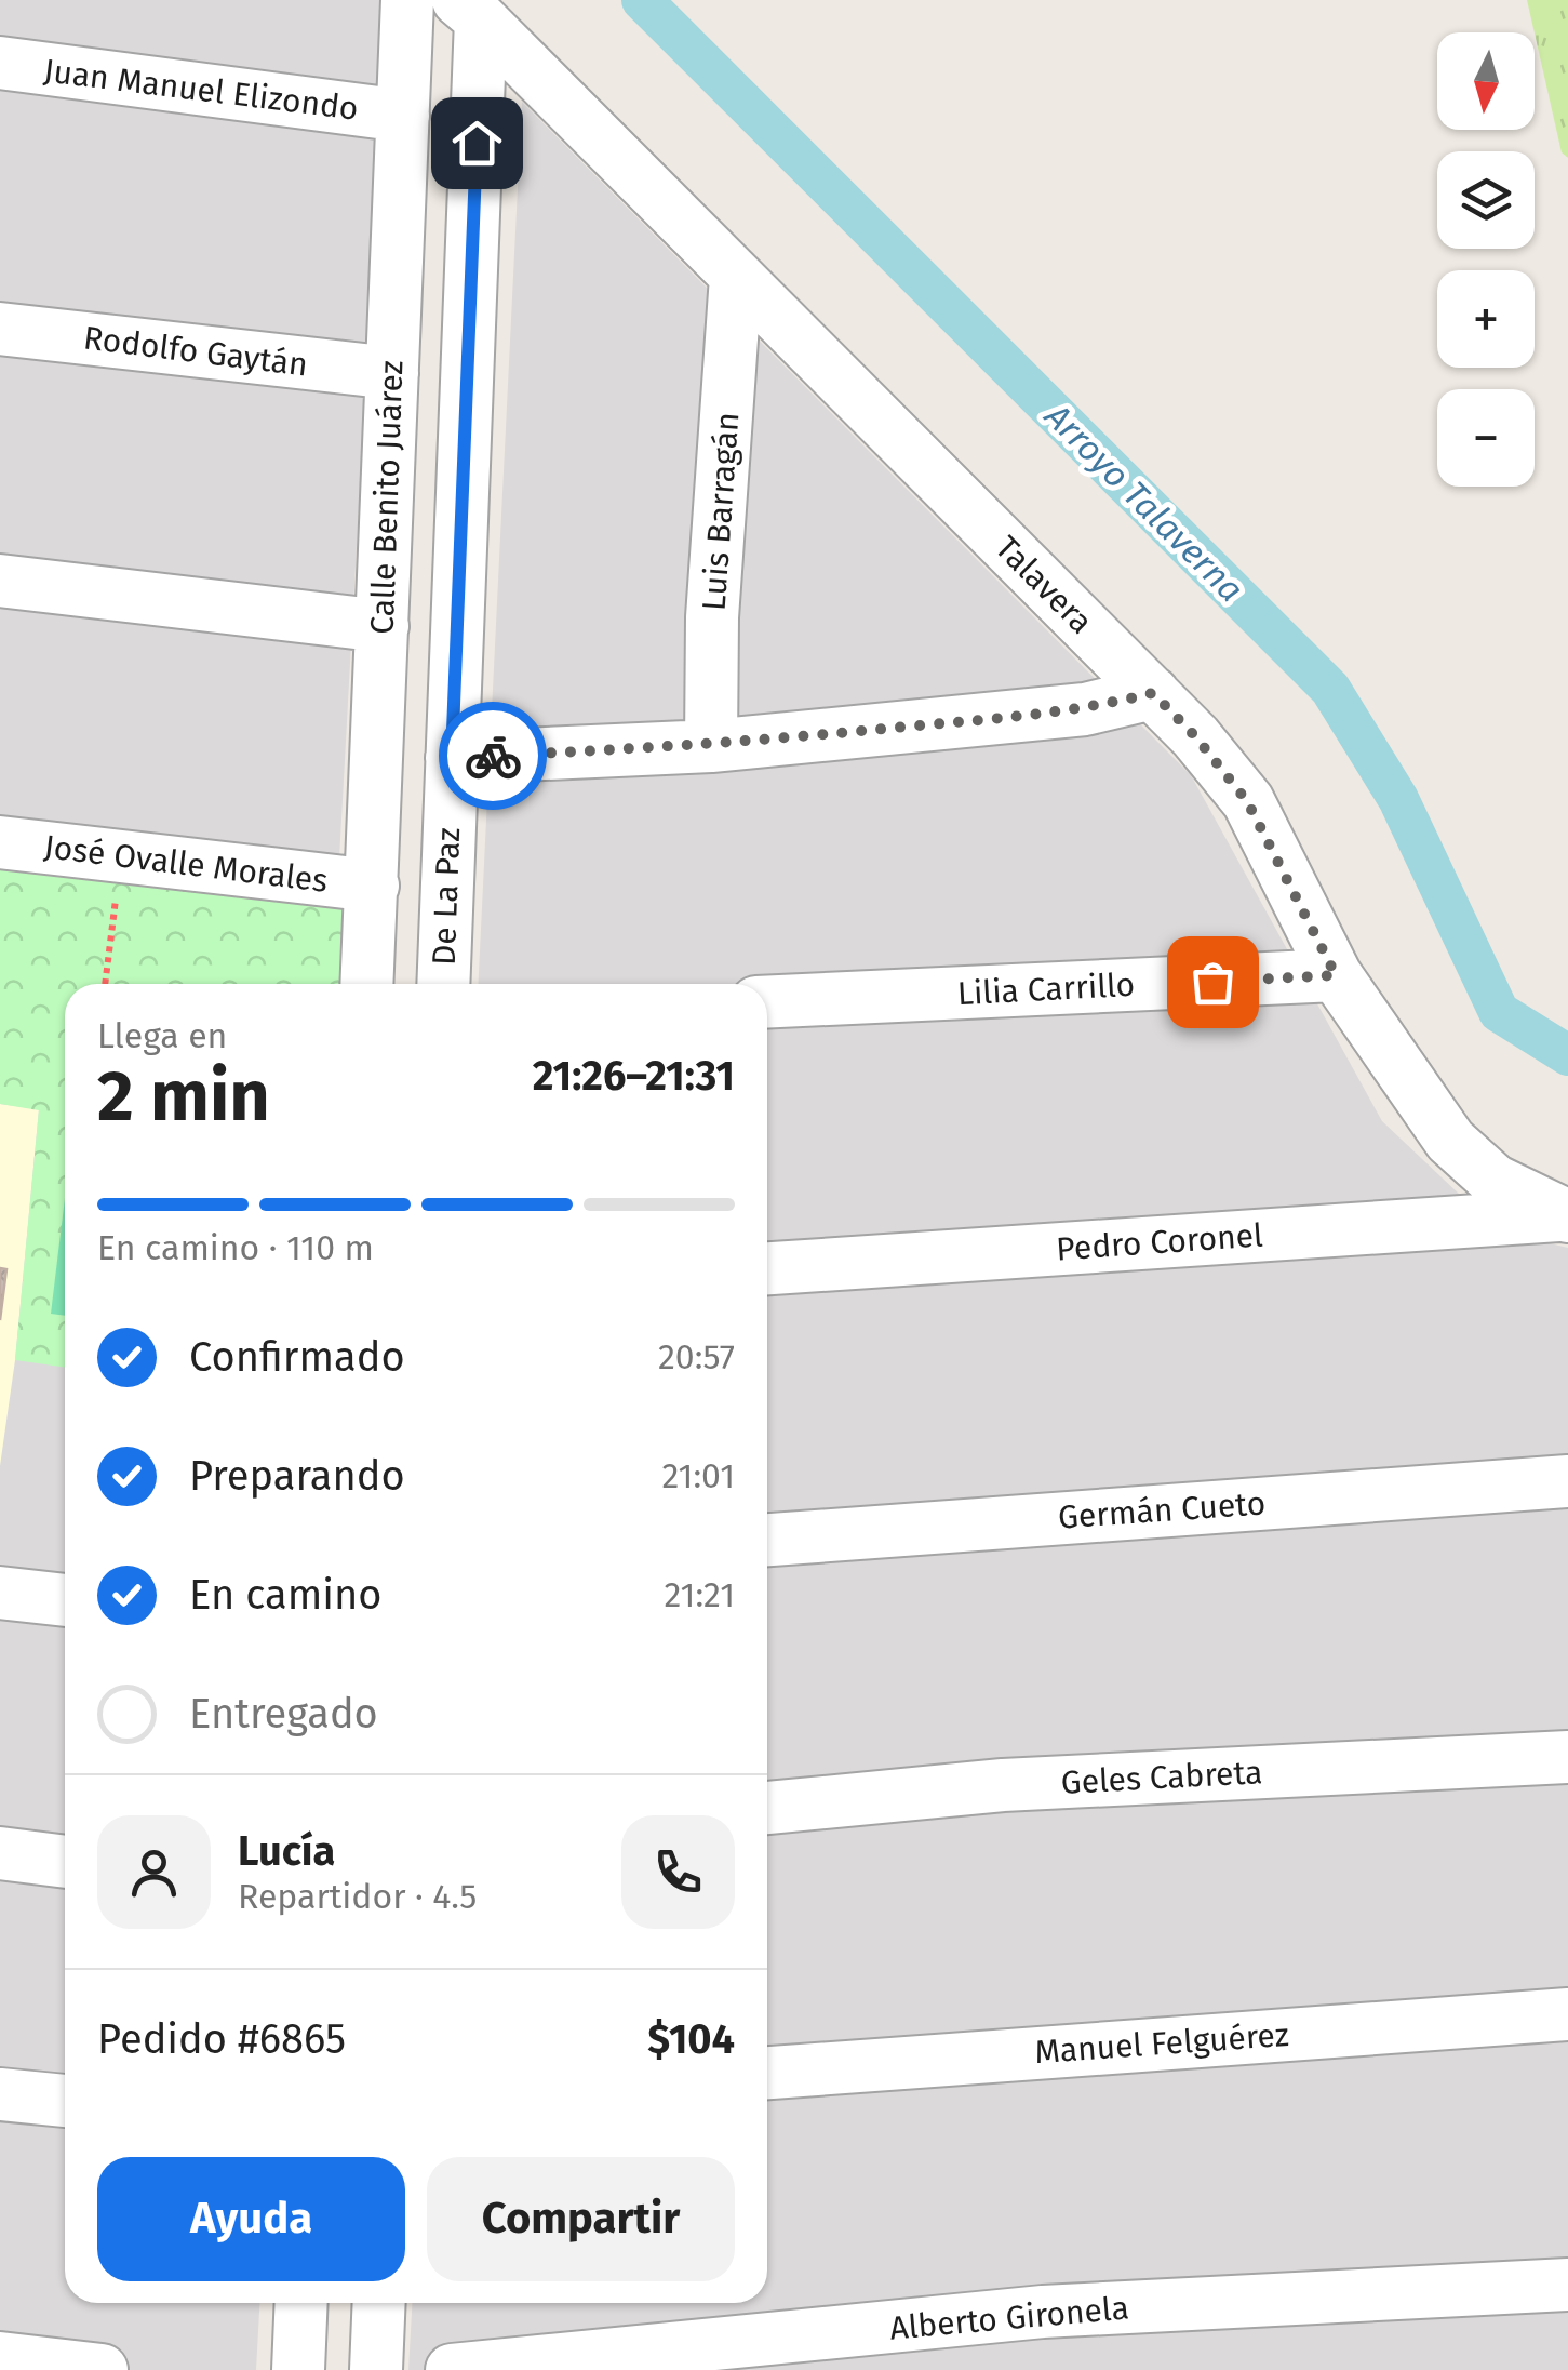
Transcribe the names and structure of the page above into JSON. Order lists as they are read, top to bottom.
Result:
{
  "streets": {
    "street": [
      "Juan Manuel Elizondo",
      "Rodolfo Gaytán",
      "Calle Benito Juárez",
      "Luis Barragán",
      "Talavera",
      "José Ovalle Morales",
      "De La Paz",
      "Lilia Carrillo",
      "Pedro Coronel",
      "Germán Cueto",
      "Geles Cabreta",
      "Manuel Felguérez",
      "Alberto Gironela"
    ]
  },
  "crossings": [
    ["Juan Manuel Elizondo", "Calle Benito Juárez"],
    ["Rodolfo Gaytán", "Calle Benito Juárez"],
    ["Calle Benito Juárez", "José Ovalle Morales"],
    ["Luis Barragán", "Talavera"],
    ["Talavera", "De La Paz"],
    ["Talavera", "Lilia Carrillo"],
    ["Talavera", "Pedro Coronel"]
  ],
  "water": ["Arroyo Talaverna"],
  "north": "bottom",
  "page": {
    "map_buttons": ["+", "−"],
    "heading": ["2 min", "Llega en", "21:26–21:31"],
    "panel": [
      "Lucía",
      "Repartidor · 4.5",
      "Pedido #6865",
      "$104"
    ],
    "bar": "En camino · 110 m",
    "list": [
      ["Confirmado", "20:57"],
      ["Preparando", "21:01"],
      ["En camino", "21:21"],
      "Entregado"
    ],
    "buttons": ["Ayuda", "Compartir"]
  }
}
